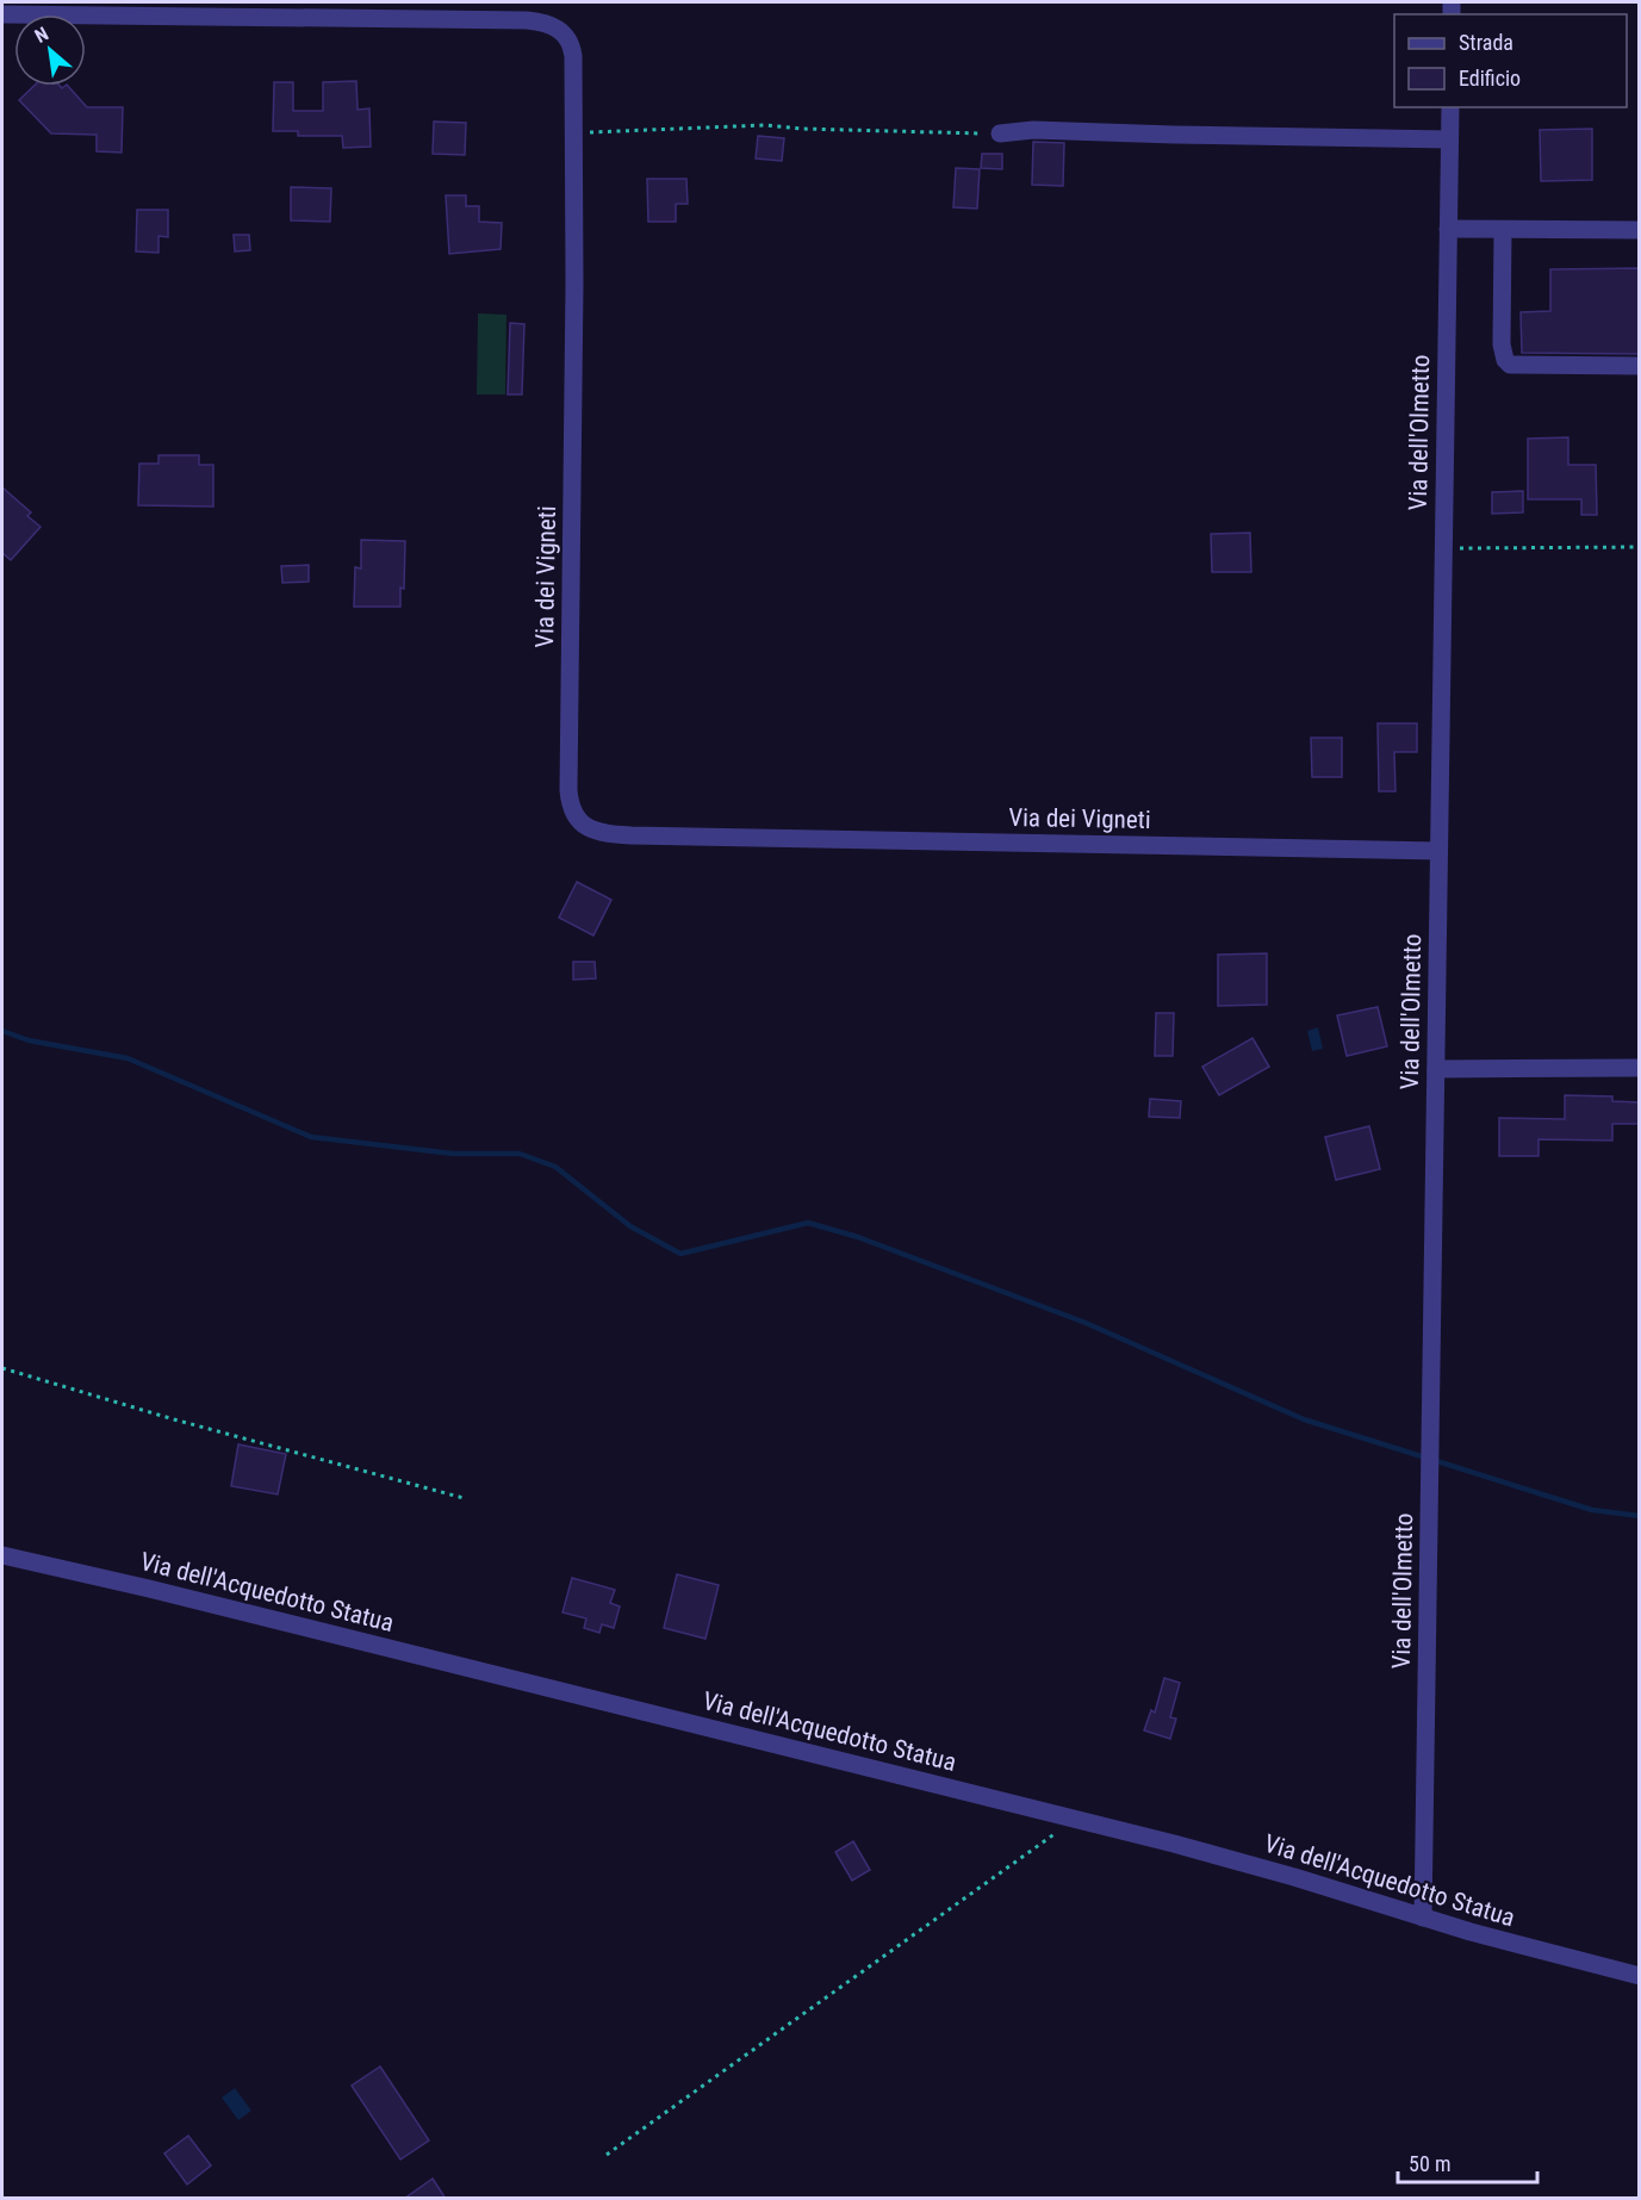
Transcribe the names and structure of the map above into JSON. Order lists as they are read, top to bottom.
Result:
{
  "streets": {
    "street": ["Via dell'Olmetto", "Via dei Vigneti", "Via dell'Acquedotto Statua"]
  },
  "crossings": [
    ["Via dell'Olmetto", "Via dei Vigneti"],
    ["Via dell'Olmetto", "Via dell'Acquedotto Statua"]
  ],
  "legend": ["Strada", "Edificio"],
  "scale_bar": "50 m",
  "north": "top left"
}
